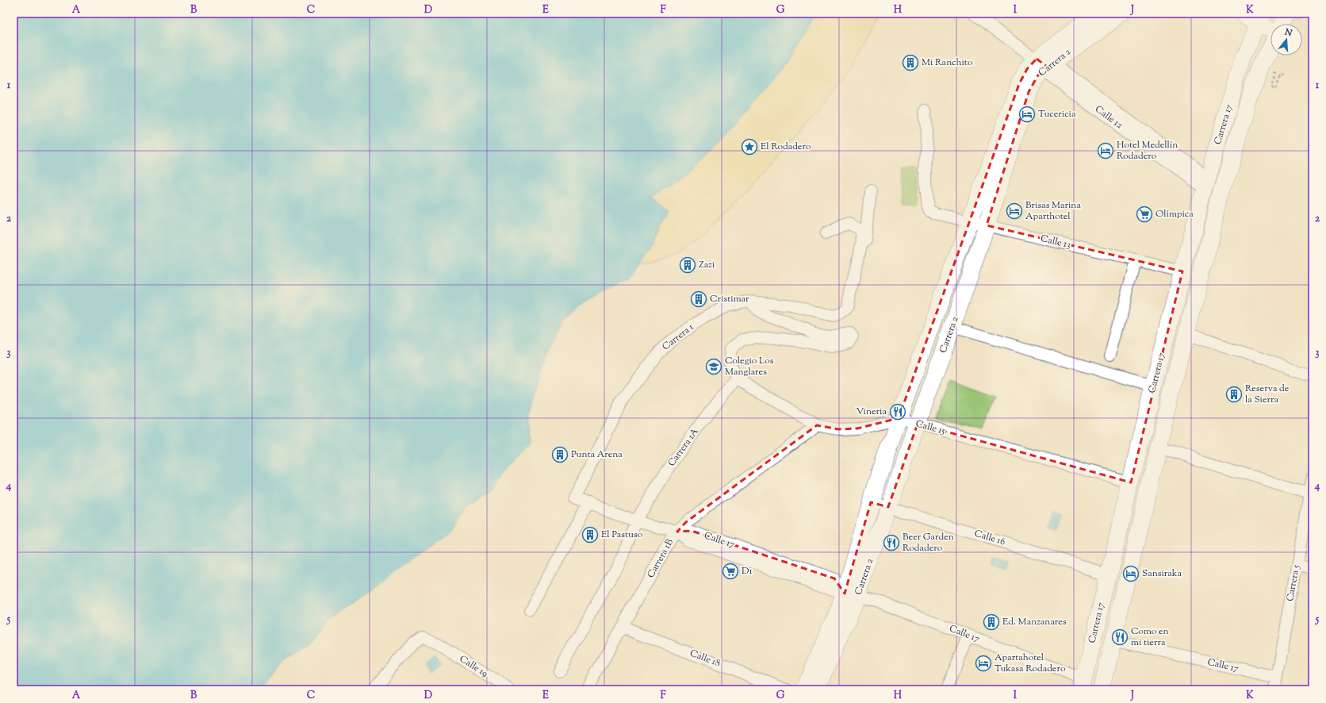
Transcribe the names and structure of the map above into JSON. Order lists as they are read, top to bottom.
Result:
{
  "streets": {
    "street": [
      "Carrera 2",
      "Calle 12",
      "Carrera 17",
      "Calle 13",
      "Carrera 1",
      "Calle 15",
      "Carrera 1A",
      "Calle 16",
      "Calle 17",
      "Carrera 1B",
      "Carrera 5",
      "Calle 18",
      "Calle 19"
    ]
  },
  "crossings": [
    ["Carrera 2", "Calle 12"],
    ["Carrera 2", "Calle 13"],
    ["Carrera 2", "Calle 15"],
    ["Carrera 2", "Calle 16"],
    ["Carrera 2", "Calle 17"],
    ["Calle 12", "Carrera 17"],
    ["Carrera 17", "Calle 13"],
    ["Carrera 17", "Calle 15"],
    ["Carrera 17", "Calle 16"],
    ["Carrera 17", "Calle 17"],
    ["Carrera 1", "Calle 17"],
    ["Carrera 1A", "Calle 17"],
    ["Calle 17", "Carrera 1B"],
    ["Calle 17", "Carrera 5"],
    ["Carrera 1B", "Calle 18"]
  ],
  "places": {
    "building": [
      "Mi Ranchito",
      "Zazi",
      "Cristimar",
      "Reserva de la Sierra",
      "Punta Arena",
      "El Pastuso",
      "Ed. Manzanares"
    ],
    "hotel": [
      "Tucericia",
      "Hotel Medellín Rodadero",
      "Brisas Marina Aparthotel",
      "Sansiraka",
      "Apartahotel Tukasa Rodadero"
    ],
    "place": ["El Rodadero"],
    "supermarket": ["Olímpica", "D1"],
    "school or university": ["Colegio Los Manglares"],
    "restaurant": ["Vineria", "Beer Garden Rodadero", "Como en mi tierra"]
  },
  "north": "top",
  "grid": {
    "columns": [
      "A",
      "B",
      "C",
      "D",
      "E",
      "F",
      "G",
      "H",
      "I",
      "J",
      "K"
    ],
    "rows": [
      "1",
      "2",
      "3",
      "4",
      "5"
    ]
  }
}
